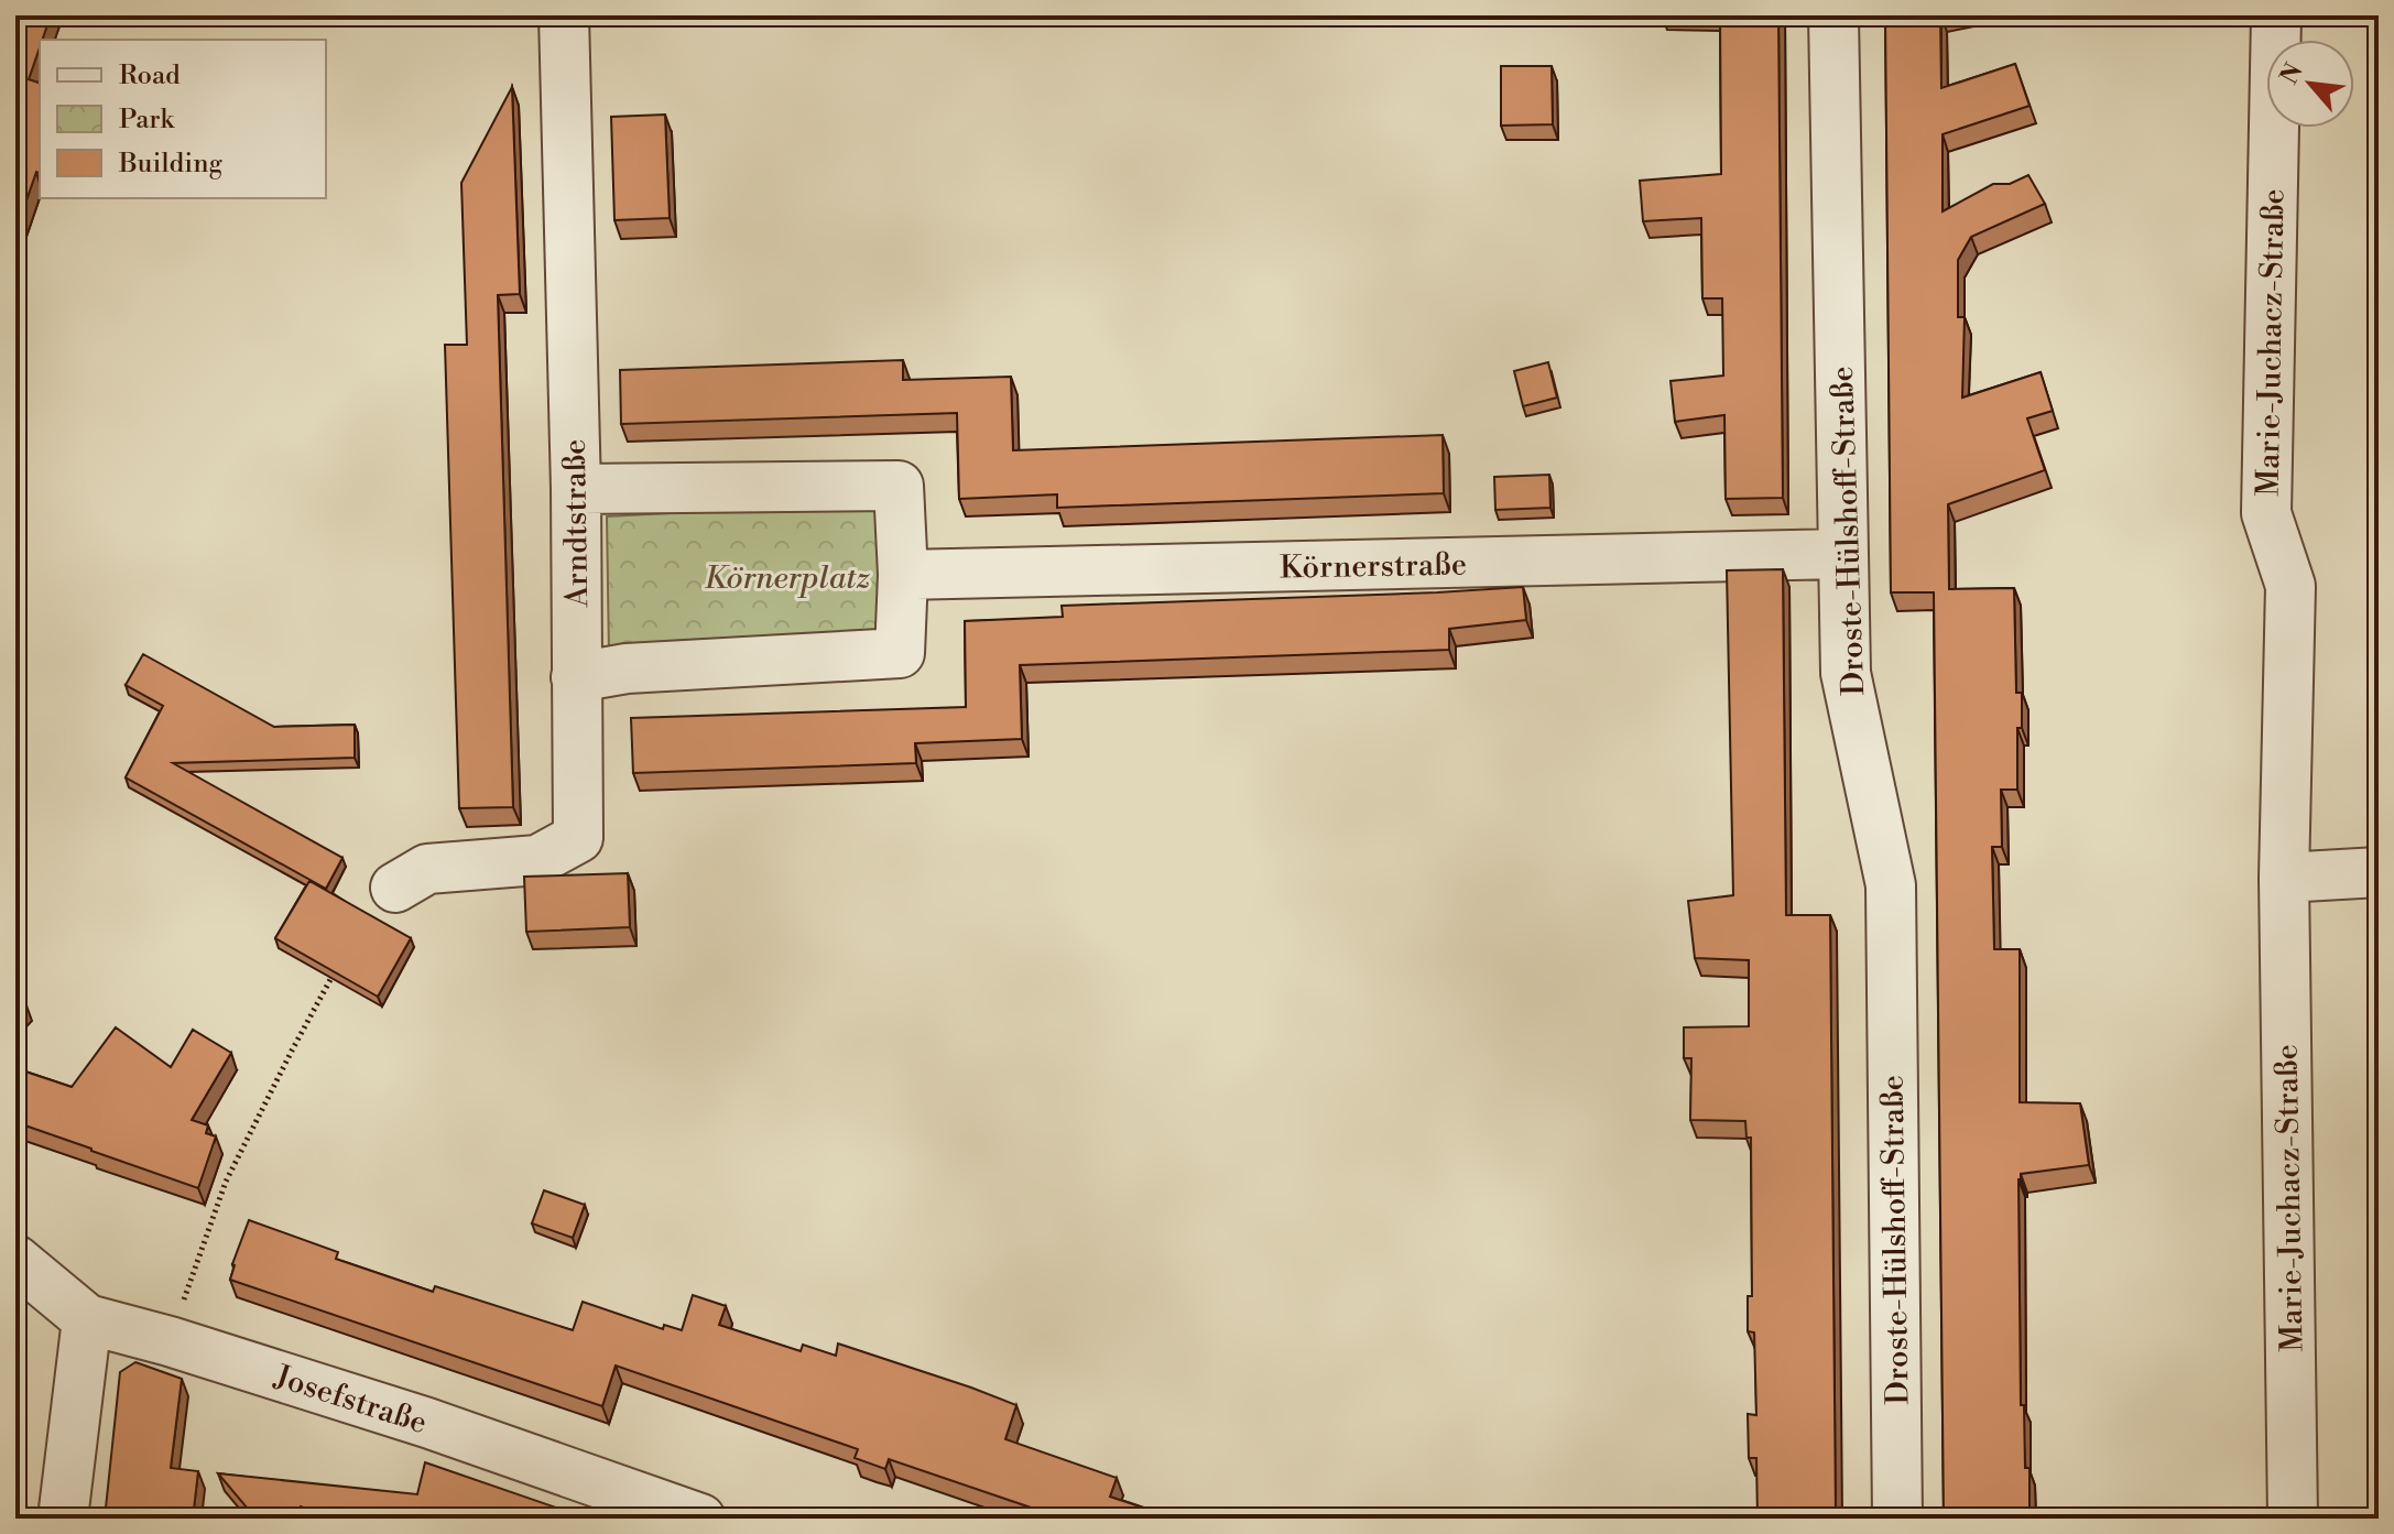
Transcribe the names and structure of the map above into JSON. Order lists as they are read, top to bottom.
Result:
{
  "streets": {
    "street": [
      "Marie-Juchacz-Straße",
      "Arndtstraße",
      "Droste-Hülshoff-Straße",
      "Körnerstraße",
      "Josefstraße"
    ]
  },
  "crossings": [
    ["Droste-Hülshoff-Straße", "Körnerstraße"]
  ],
  "parks": ["Körnerplatz"],
  "legend": ["Road", "Park", "Building"],
  "north": "top left"
}
